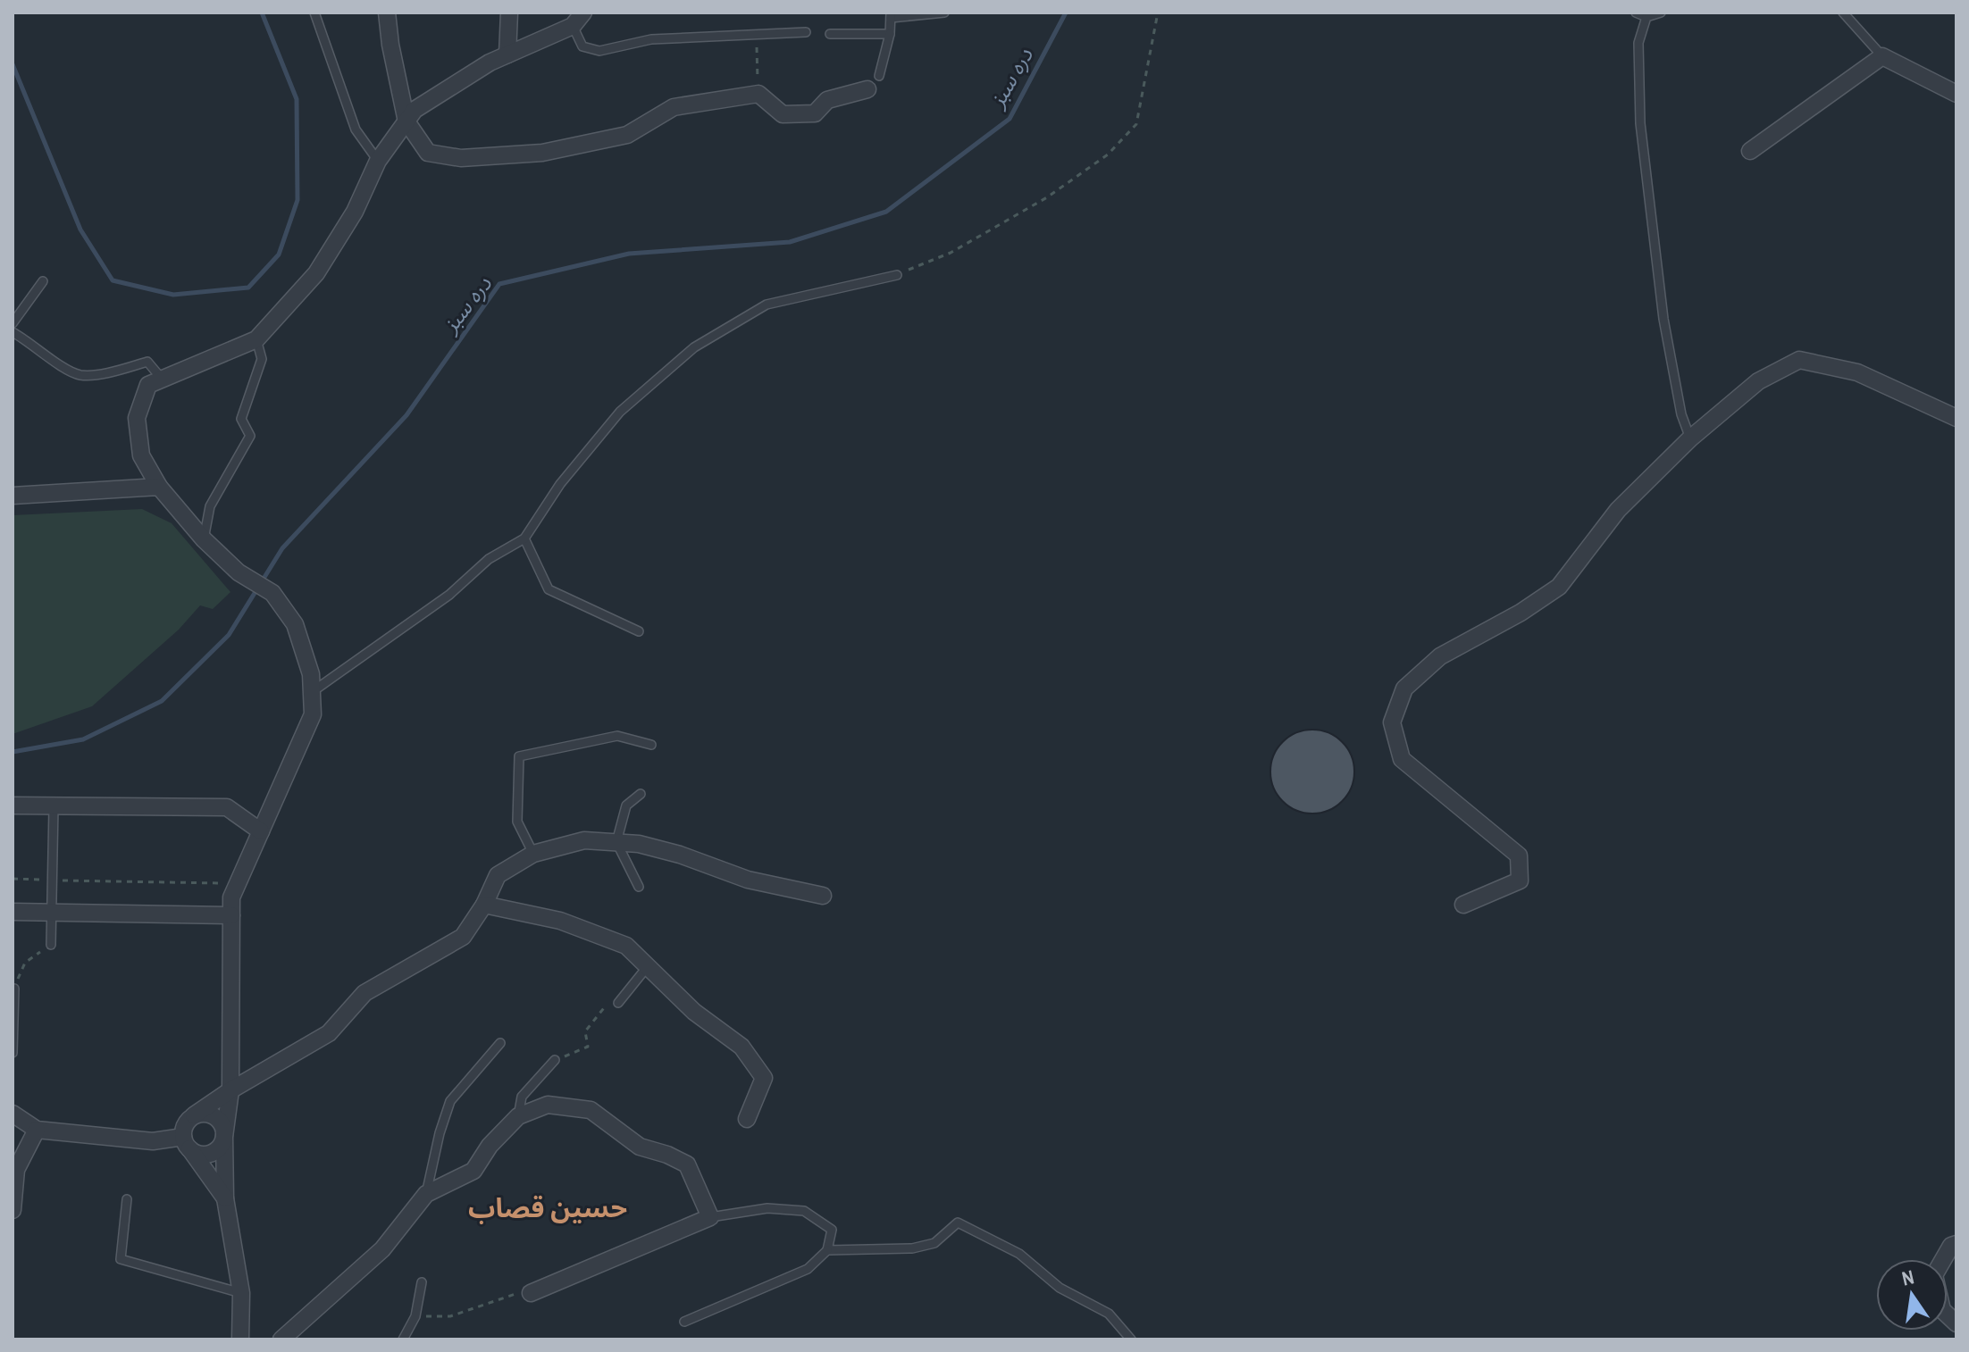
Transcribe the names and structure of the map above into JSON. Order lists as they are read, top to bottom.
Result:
{
  "districts": ["حسین قصاب"],
  "water": ["دره سبز"],
  "north": "top"
}
